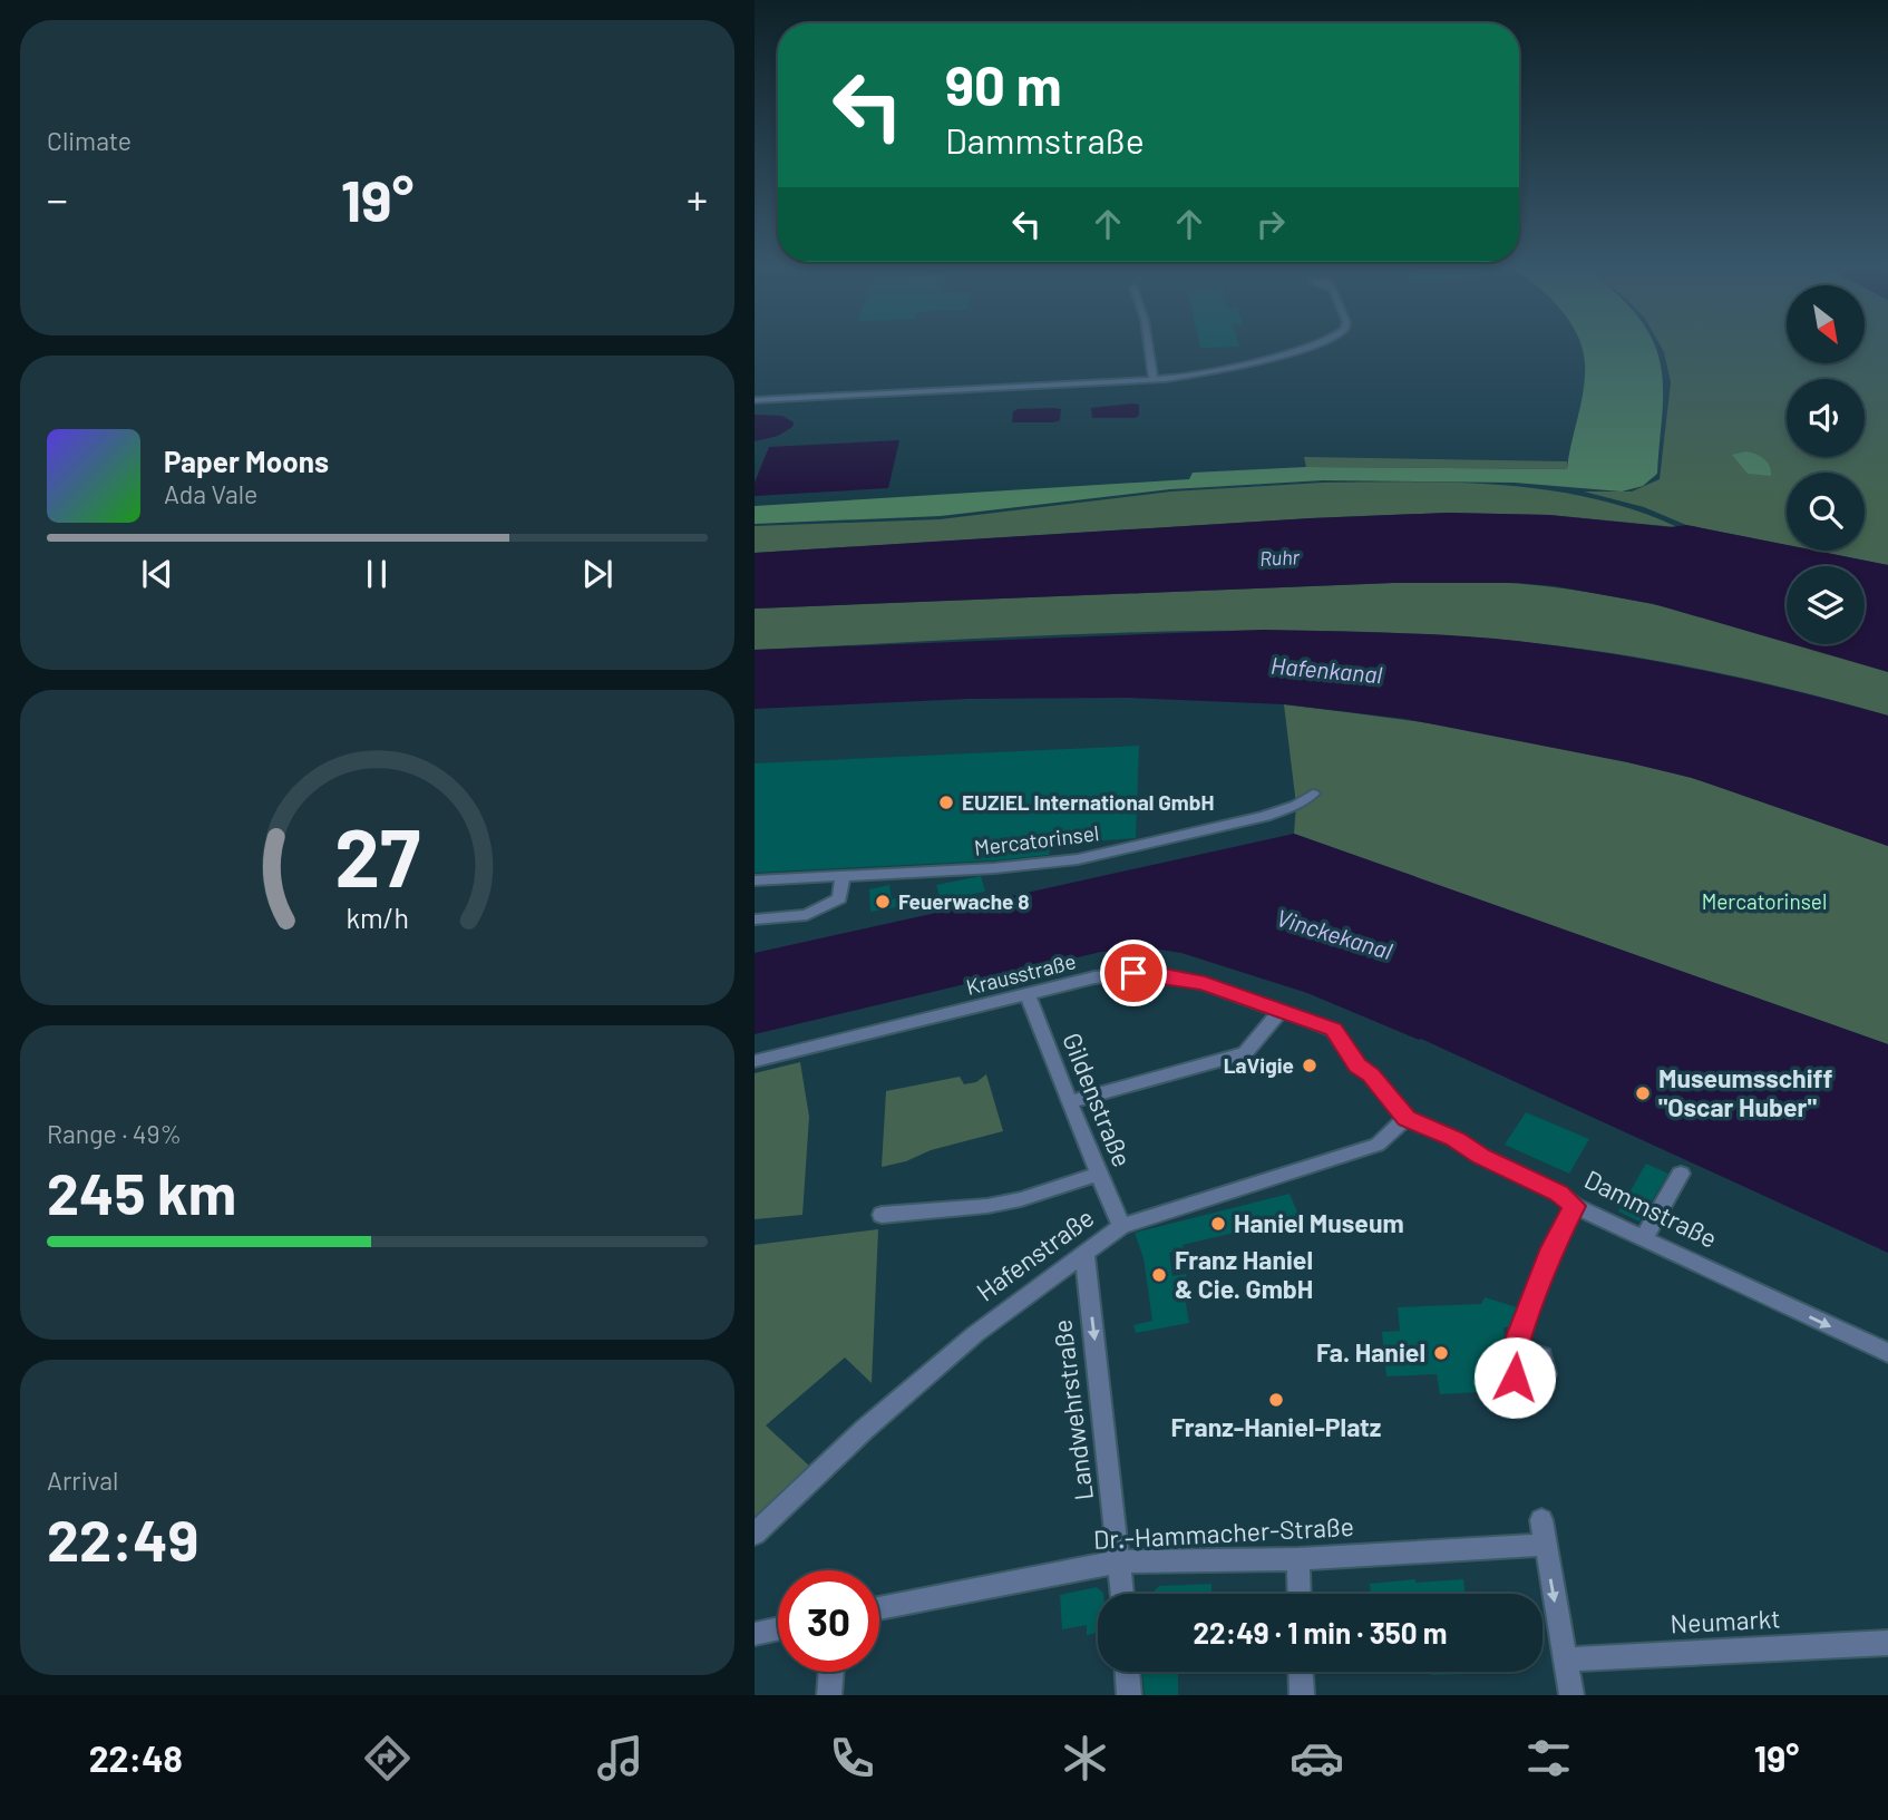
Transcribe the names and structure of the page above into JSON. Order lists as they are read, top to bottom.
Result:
{
  "streets": {
    "street": [
      "Mercatorinsel",
      "Krausstraße",
      "Gildenstraße",
      "Dammstraße",
      "Hafenstraße",
      "Landwehrstraße",
      "Dr.-Hammacher-Straße",
      "Neumarkt"
    ]
  },
  "crossings": [
    ["Krausstraße", "Gildenstraße"],
    ["Krausstraße", "Dammstraße"],
    ["Krausstraße", "Hafenstraße"],
    ["Gildenstraße", "Hafenstraße"],
    ["Dammstraße", "Hafenstraße"],
    ["Hafenstraße", "Landwehrstraße"],
    ["Landwehrstraße", "Dr.-Hammacher-Straße"]
  ],
  "one_way": ["Landwehrstraße"],
  "water": ["Ruhr", "Hafenkanal", "Vinckekanal"],
  "parks": ["Mercatorinsel"],
  "places": [
    "EUZIEL International GmbH",
    "Feuerwache 8",
    "LaVigie",
    "Museumsschiff \"Oscar Huber\"",
    "Haniel Museum",
    "Franz Haniel & Cie. GmbH",
    "Fa. Haniel",
    "Franz-Haniel-Platz"
  ],
  "north": "bottom right",
  "page": {
    "tile": [
      "Climate",
      ["Range · 49%", "245 km"],
      ["Arrival", "22:49"]
    ],
    "turn": ["90 m", "Dammstraße"],
    "heat": ["−", "19°", "+"],
    "song": ["Paper Moons", "Ada Vale"],
    "limit": "30",
    "trip": "22:49 · 1 min · 350 m",
    "tabs": ["22:48", "19°"],
    "gauge": ["27", "km/h"]
  }
}
